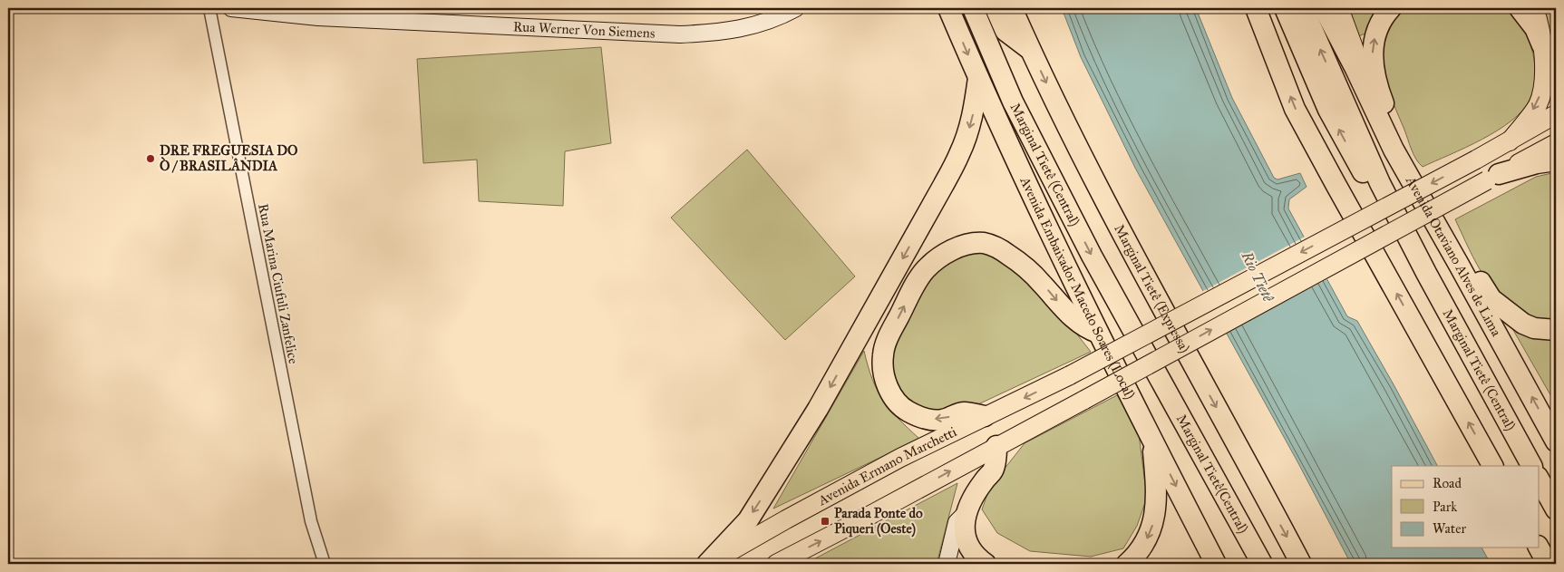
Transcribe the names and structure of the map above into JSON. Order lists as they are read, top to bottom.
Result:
{
  "streets": {
    "highway": [
      "Marginal Tietê (Central)",
      "Avenida Otaviano Alves de Lima",
      "Avenida Embaixador Macedo Soares (Local)",
      "Marginal Tietê (Expressa)",
      "Marginal Tietê(Central)"
    ],
    "main road": ["Avenida Ermano Marchetti"],
    "street": ["Rua Werner Von Siemens", "Rua Marina Ciufuli Zanfelice"]
  },
  "crossings": [
    ["Marginal Tietê (Central)", "Marginal Tietê(Central)"]
  ],
  "one_way": ["Marginal Tietê (Central)", "Marginal Tietê (Expressa)"],
  "water": ["Rio Tietê"],
  "places": {
    "other": ["DRE FREGUESIA DO Ò / BRASILÂNDIA"],
    "transit": ["Parada Ponte do Piqueri (Oeste)"]
  },
  "legend": ["Road", "Park", "Water"]
}
